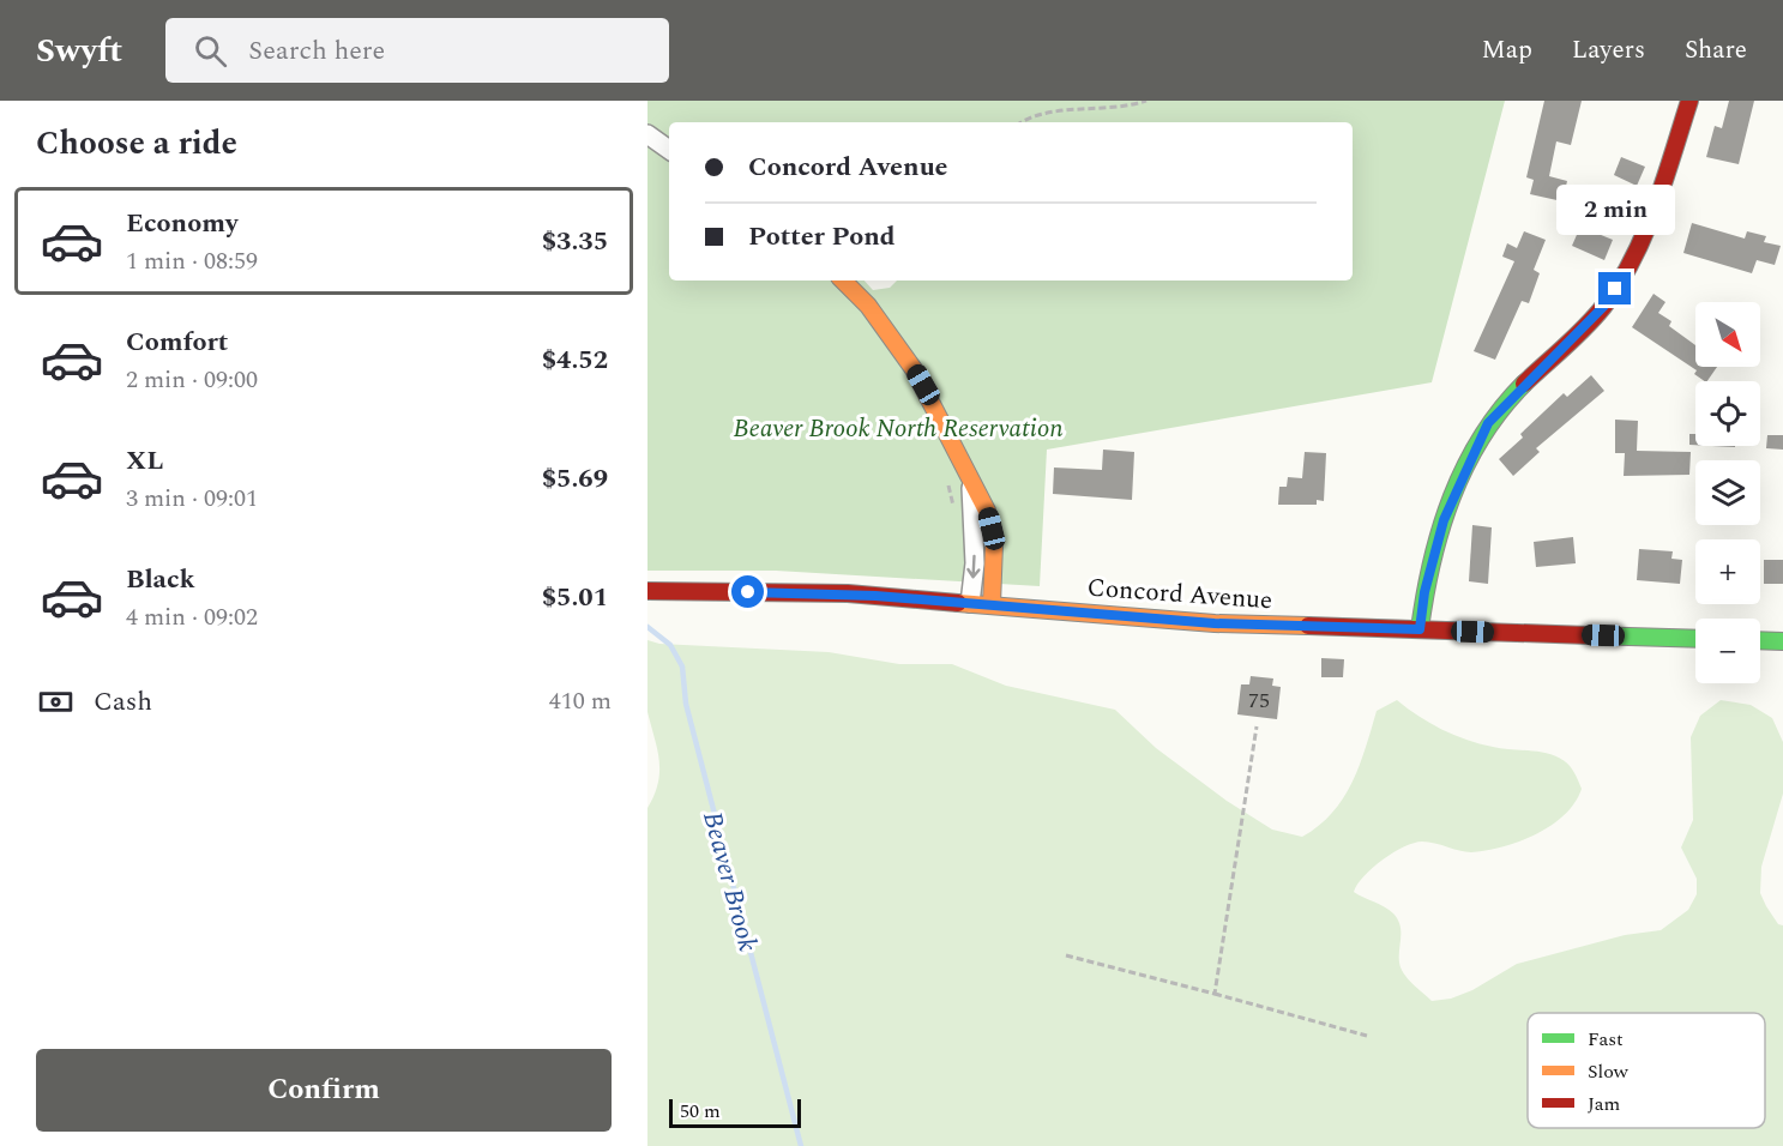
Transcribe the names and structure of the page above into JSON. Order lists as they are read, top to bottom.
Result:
{
  "streets": {
    "main road": ["Concord Avenue"]
  },
  "water": ["Beaver Brook"],
  "parks": ["Beaver Brook North Reservation"],
  "house_numbers": ["75"],
  "legend": ["Fast", "Slow", "Jam"],
  "scale_bar": "50 m",
  "north": "bottom right",
  "page": {
    "header": "Swyft",
    "search": "Search here",
    "nav": ["Map", "Layers", "Share"],
    "heading": "Choose a ride",
    "banner": ["Concord Avenue", "Potter Pond"],
    "bubble": "2 min",
    "list": [
      {
        "name": "Economy",
        "note": "1 min · 08:59",
        "value": "$3.35"
      },
      {
        "name": "Comfort",
        "note": "2 min · 09:00",
        "value": "$4.52"
      },
      {
        "name": "XL",
        "note": "3 min · 09:01",
        "value": "$5.69"
      },
      {
        "name": "Black",
        "note": "4 min · 09:02",
        "value": "$5.01"
      }
    ],
    "map_buttons": ["+", "−"],
    "pay": ["Cash", "410 m"],
    "buttons": "Confirm",
    "scale": "50 m"
  }
}
